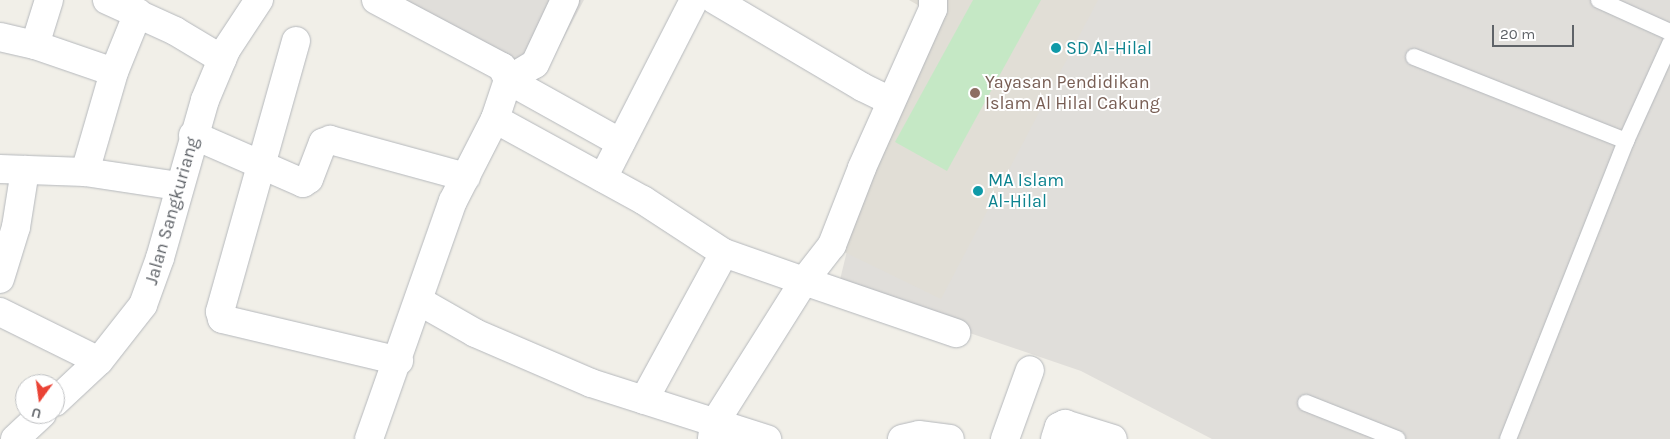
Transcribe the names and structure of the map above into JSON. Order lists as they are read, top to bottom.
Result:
{
  "streets": {
    "street": ["Jalan Sangkuriang"]
  },
  "places": ["SD Al-Hilal", "Yayasan Pendidikan Islam Al Hilal Cakung", "MA Islam Al-Hilal"],
  "scale_bar": "20 m",
  "north": "bottom"
}
